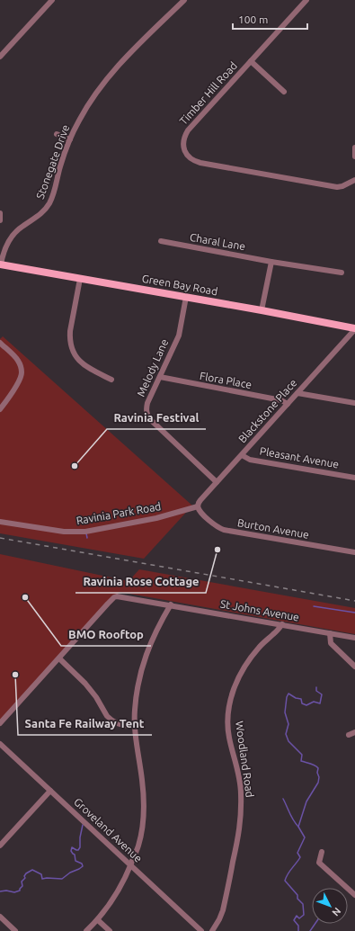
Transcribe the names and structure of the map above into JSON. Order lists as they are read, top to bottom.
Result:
{
  "streets": {
    "main road": ["Green Bay Road"],
    "street": [
      "Timber Hill Road",
      "Stonegate Drive",
      "Charal Lane",
      "Melody Lane",
      "Flora Place",
      "Blackstone Place",
      "Pleasant Avenue",
      "Ravinia Park Road",
      "Burton Avenue",
      "St Johns Avenue",
      "Woodland Road",
      "Groveland Avenue"
    ]
  },
  "crossings": [
    ["Stonegate Drive", "Green Bay Road"],
    ["Green Bay Road", "Melody Lane"],
    ["Green Bay Road", "Blackstone Place"],
    ["Melody Lane", "Flora Place"],
    ["Melody Lane", "Blackstone Place"],
    ["Flora Place", "Blackstone Place"],
    ["Blackstone Place", "Pleasant Avenue"],
    ["Blackstone Place", "Ravinia Park Road"],
    ["Blackstone Place", "Burton Avenue"],
    ["Ravinia Park Road", "Burton Avenue"],
    ["St Johns Avenue", "Woodland Road"]
  ],
  "places": [
    "Ravinia Festival",
    "Ravinia Rose Cottage",
    "BMO Rooftop",
    "Santa Fe Railway Tent"
  ],
  "scale_bar": "100 m",
  "north": "bottom right"
}
